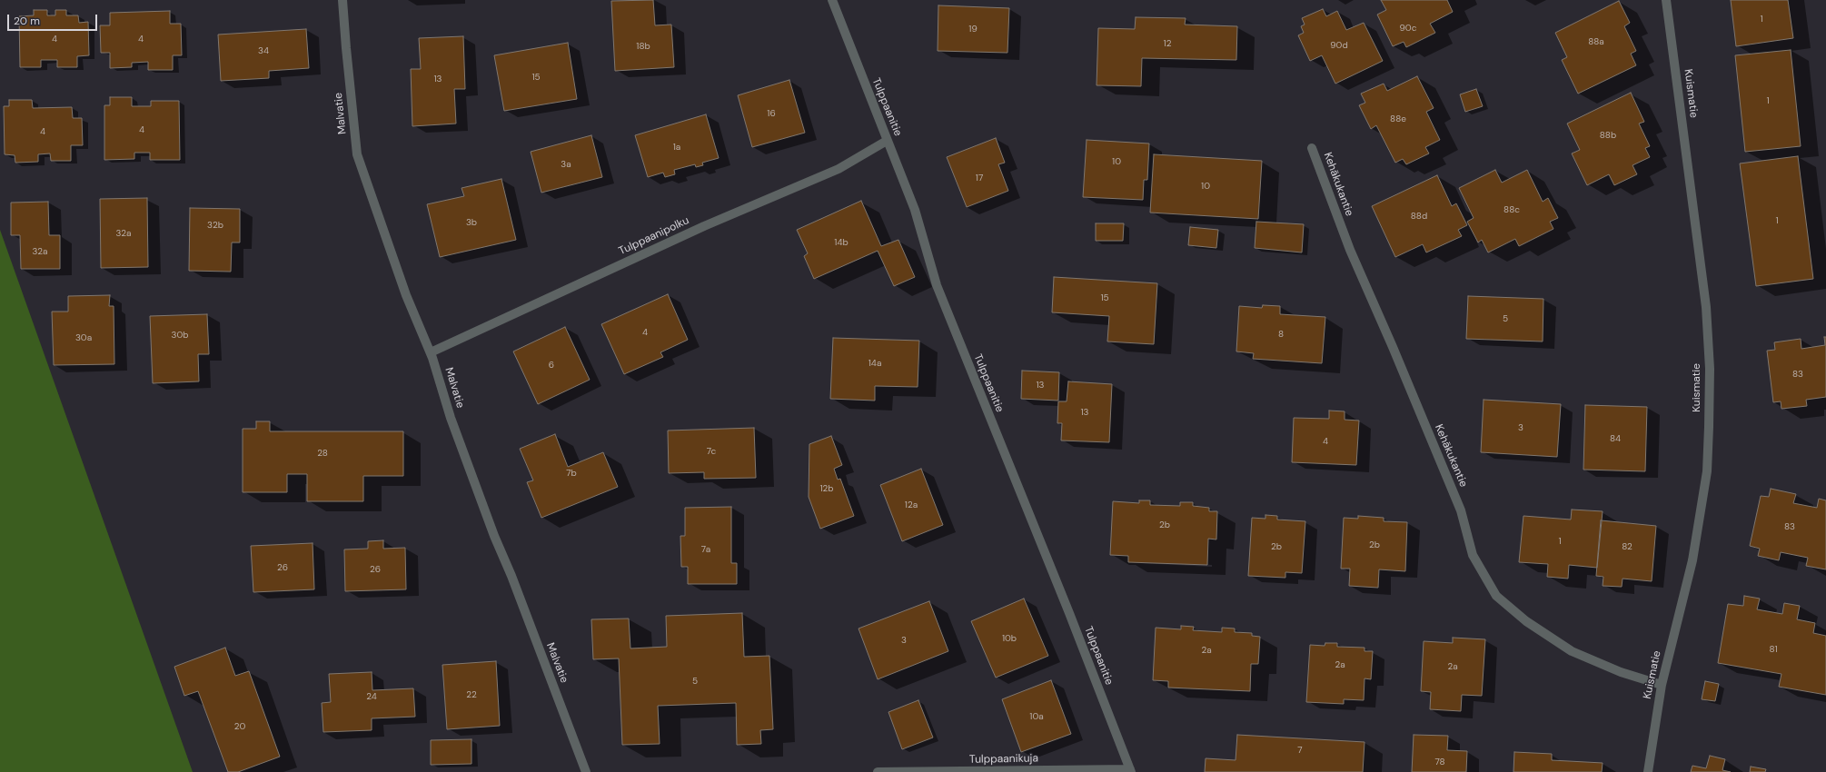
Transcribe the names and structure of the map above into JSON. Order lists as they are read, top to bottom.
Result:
{
  "streets": {
    "street": [
      "Kuismatie",
      "Tulppaanitie",
      "Malvatie",
      "Kehäkukantie",
      "Tulppaanipolku",
      "Tulppaanikuja"
    ]
  },
  "crossings": [
    ["Kuismatie", "Kehäkukantie"],
    ["Tulppaanitie", "Tulppaanipolku"],
    ["Tulppaanitie", "Tulppaanikuja"],
    ["Malvatie", "Tulppaanipolku"]
  ],
  "house_numbers": [
    "1",
    "90c",
    "19",
    "4",
    "4",
    "88a",
    "12",
    "90d",
    "18b",
    "34",
    "15",
    "13",
    "1",
    "16",
    "88e",
    "4",
    "4",
    "88b",
    "1a",
    "10",
    "3a",
    "17",
    "10",
    "88c",
    "88d",
    "1",
    "3b",
    "32b",
    "32a",
    "14b",
    "32a",
    "15",
    "5",
    "4",
    "8",
    "30b",
    "30a",
    "14a",
    "6",
    "83",
    "13",
    "13",
    "3",
    "84",
    "4",
    "7c",
    "28",
    "7b",
    "12b",
    "12a",
    "2b",
    "83",
    "1",
    "2b",
    "2b",
    "82",
    "7a",
    "26",
    "26",
    "10b",
    "3",
    "81",
    "2a",
    "2a",
    "2a",
    "5",
    "22",
    "24",
    "10a",
    "20",
    "7",
    "78"
  ],
  "scale_bar": "20 m"
}
